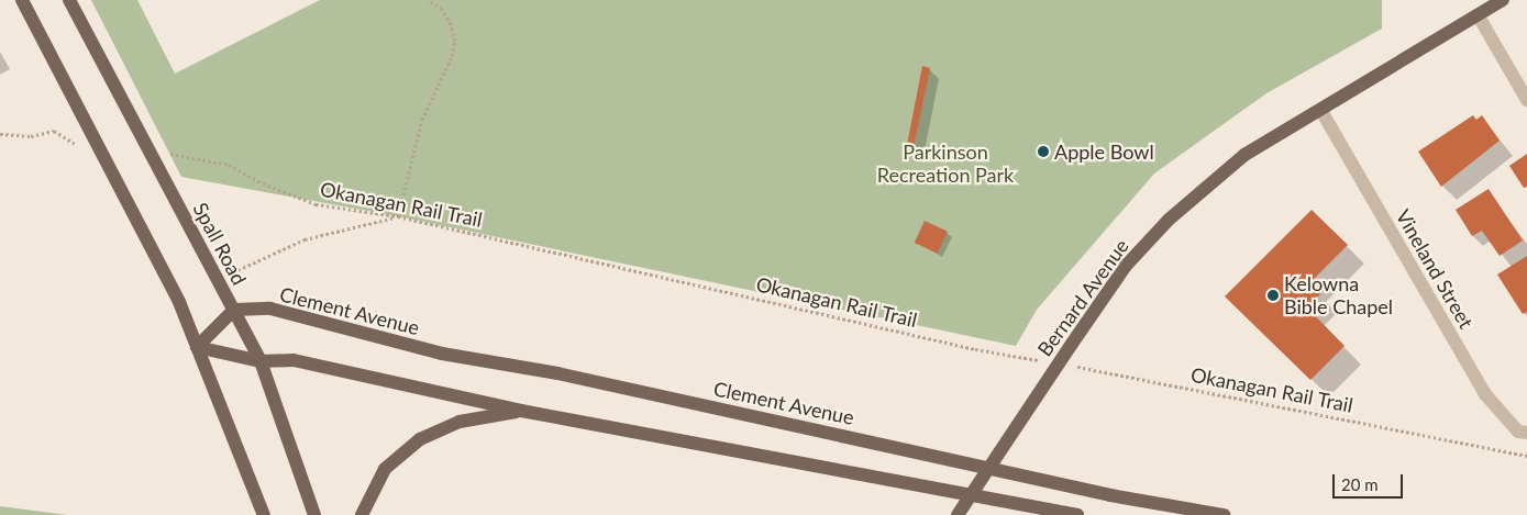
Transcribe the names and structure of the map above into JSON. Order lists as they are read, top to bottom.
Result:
{
  "streets": {
    "main road": ["Spall Road", "Bernard Avenue", "Clement Avenue"],
    "street": ["Vineland Street"],
    "path": ["Okanagan Rail Trail"]
  },
  "crossings": [
    ["Okanagan Rail Trail", "Spall Road"],
    ["Spall Road", "Clement Avenue"],
    ["Vineland Street", "Bernard Avenue"]
  ],
  "parks": ["Parkinson Recreation Park"],
  "places": ["Apple Bowl", "Kelowna Bible Chapel"],
  "scale_bar": "20 m"
}
